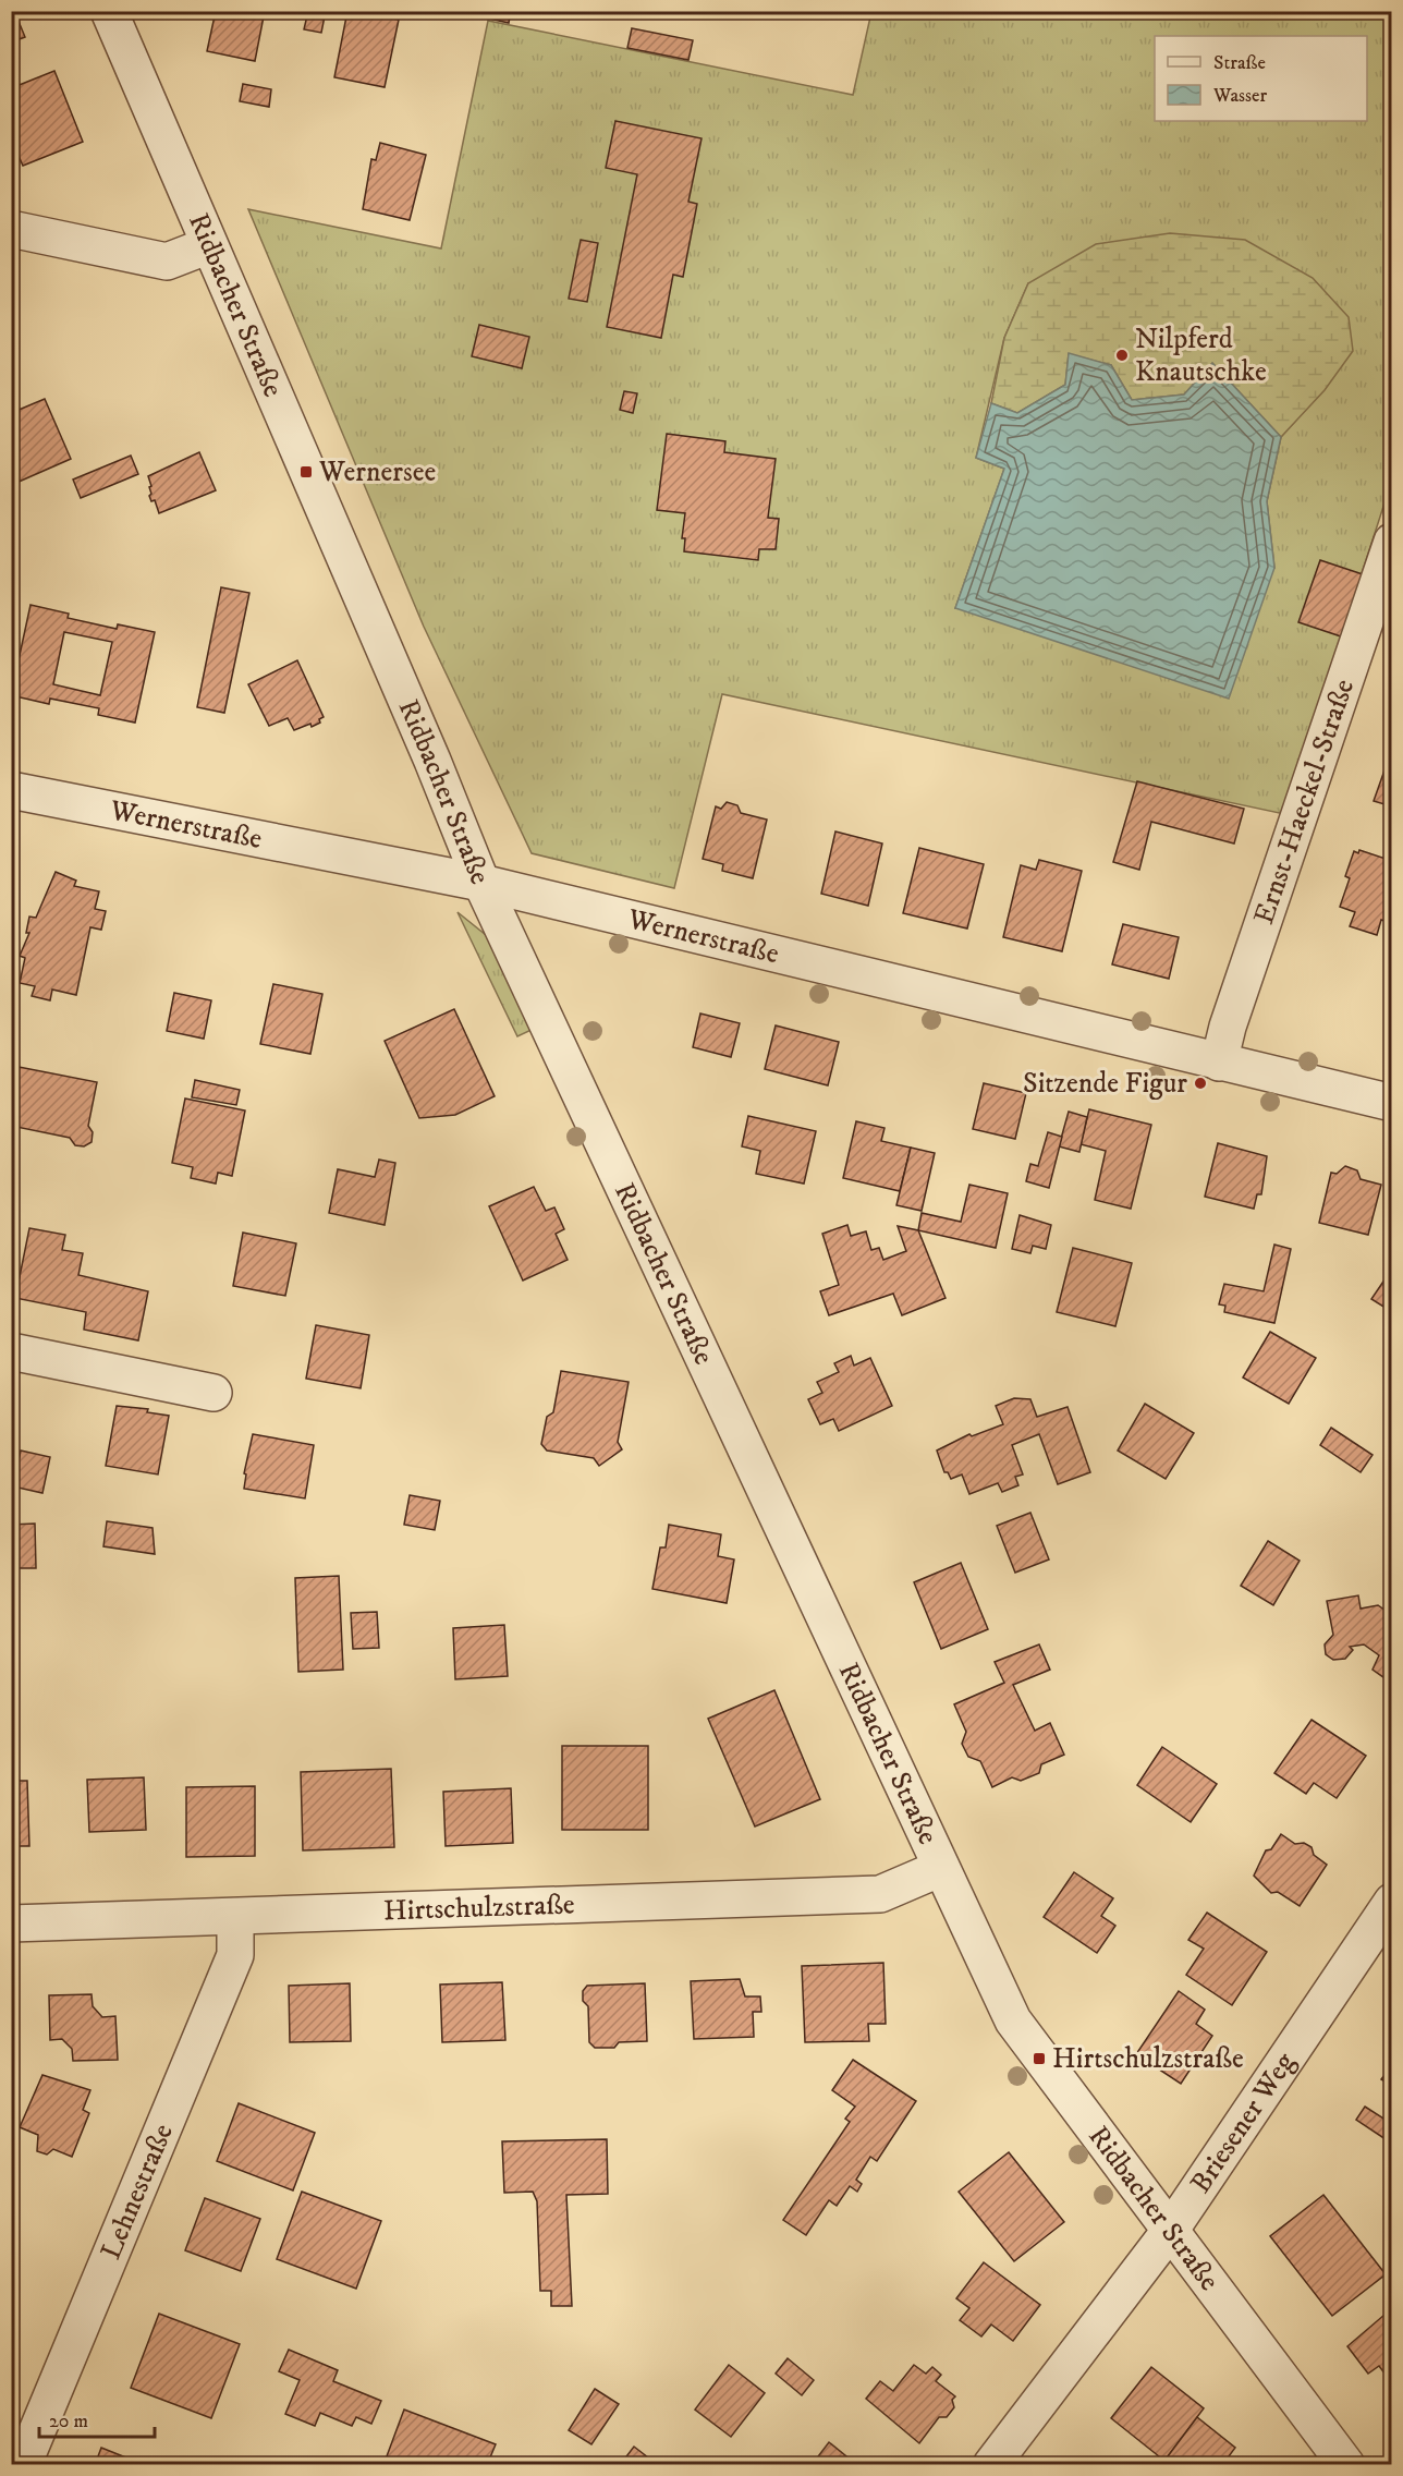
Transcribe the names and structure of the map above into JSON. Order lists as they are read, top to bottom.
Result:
{
  "streets": {
    "street": [
      "Ridbacher Straße",
      "Ernst-Haeckel-Straße",
      "Wernerstraße",
      "Hirtschulzstraße",
      "Briesener Weg",
      "Lehnestraße"
    ]
  },
  "crossings": [
    ["Ridbacher Straße", "Wernerstraße"],
    ["Ridbacher Straße", "Hirtschulzstraße"],
    ["Ridbacher Straße", "Briesener Weg"],
    ["Ernst-Haeckel-Straße", "Wernerstraße"],
    ["Hirtschulzstraße", "Lehnestraße"]
  ],
  "places": {
    "other": ["Nilpferd Knautschke", "Sitzende Figur"],
    "transit": ["Wernersee", "Hirtschulzstraße"]
  },
  "legend": ["Straße", "Wasser"],
  "scale_bar": "20 m"
}
